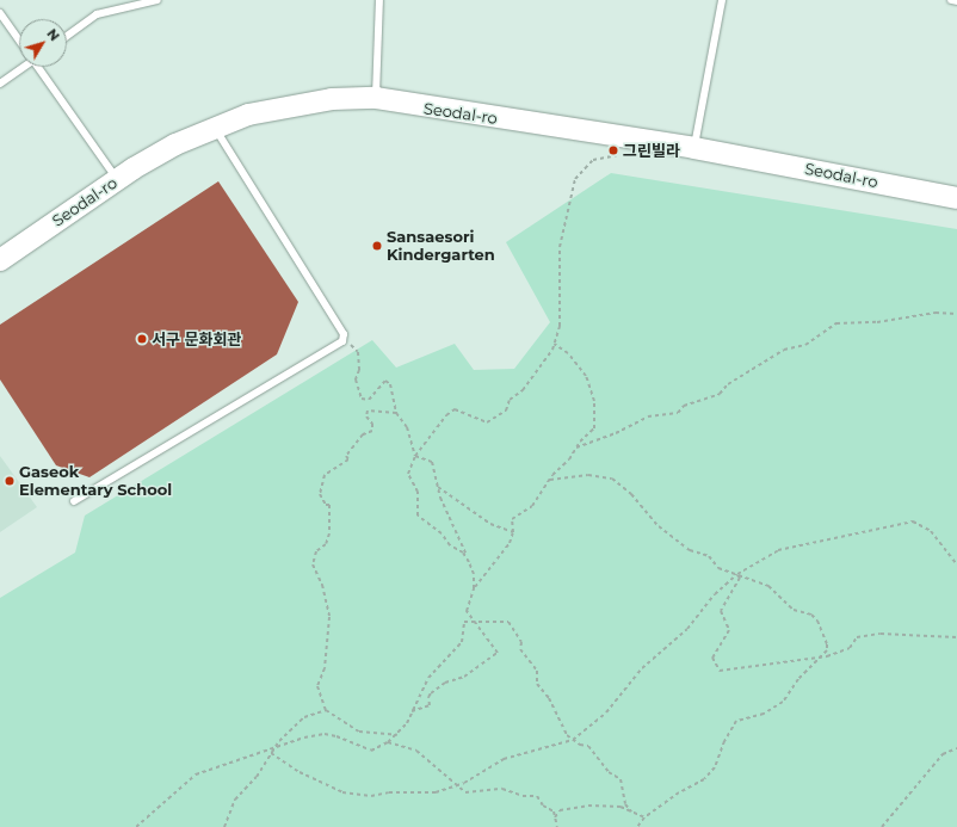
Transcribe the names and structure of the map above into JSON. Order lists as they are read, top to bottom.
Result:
{
  "streets": {
    "street": ["Seodal-ro"]
  },
  "places": [
    "그린빌라",
    "Sansaesori Kindergarten",
    "서구 문화회관",
    "Gaseok Elementary School"
  ],
  "north": "top right"
}
